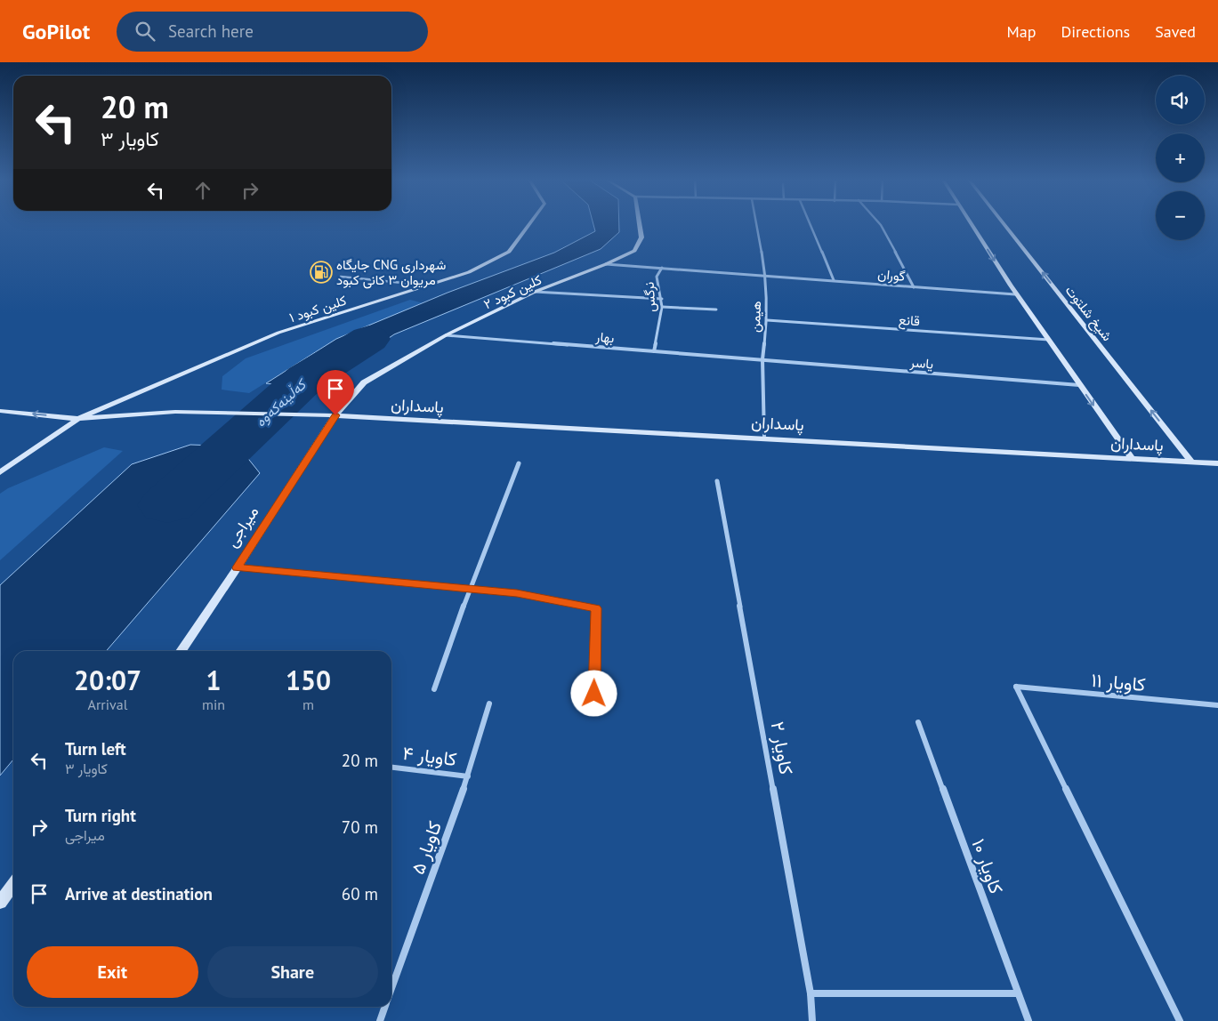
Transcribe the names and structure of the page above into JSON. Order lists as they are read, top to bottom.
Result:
{
  "streets": {
    "main road": [
      "کلین کبود ۲",
      "کلین کبود ۱",
      "شیخ شلتوت",
      "پاسداران",
      "میراجی"
    ],
    "street": [
      "گوران",
      "نرگس",
      "هیمن",
      "قانع",
      "بهار",
      "یاسر",
      "کاویار ۱۱",
      "کاویار ۲",
      "کاویار ۴",
      "کاویار ۵",
      "کاویار ۱۰"
    ]
  },
  "crossings": [
    ["گوران", "کلین کبود ۲"],
    ["گوران", "نرگس"],
    ["گوران", "هیمن"],
    ["کلین کبود ۲", "بهار"],
    ["کلین کبود ۲", "پاسداران"],
    ["کلین کبود ۲", "میراجی"],
    ["نرگس", "بهار"],
    ["کلین کبود ۱", "پاسداران"],
    ["شیخ شلتوت", "پاسداران"],
    ["هیمن", "قانع"],
    ["هیمن", "بهار"],
    ["هیمن", "یاسر"],
    ["هیمن", "پاسداران"],
    ["بهار", "یاسر"],
    ["پاسداران", "میراجی"],
    ["کاویار ۴", "کاویار ۵"]
  ],
  "water": ["کەڵینەکەوە"],
  "places": {
    "fuel station": ["جایگاه CNG شهرداری مریوان ۳ کانی کبود"]
  },
  "page": {
    "header": "GoPilot",
    "search": "Search here",
    "nav": ["Map", "Directions", "Saved"],
    "map_buttons": ["+", "−"],
    "turn": ["20 m", "کاویار ۳"],
    "eta": [
      "20:07",
      "Arrival",
      "1",
      "min",
      "150",
      "m"
    ],
    "list": [
      {
        "name": "Turn left",
        "note": "کاویار ۳",
        "value": "20 m"
      },
      {
        "name": "Turn right",
        "note": "میراجی",
        "value": "70 m"
      },
      {
        "name": "Arrive at destination",
        "value": "60 m"
      }
    ],
    "buttons": ["Exit", "Share"]
  }
}
